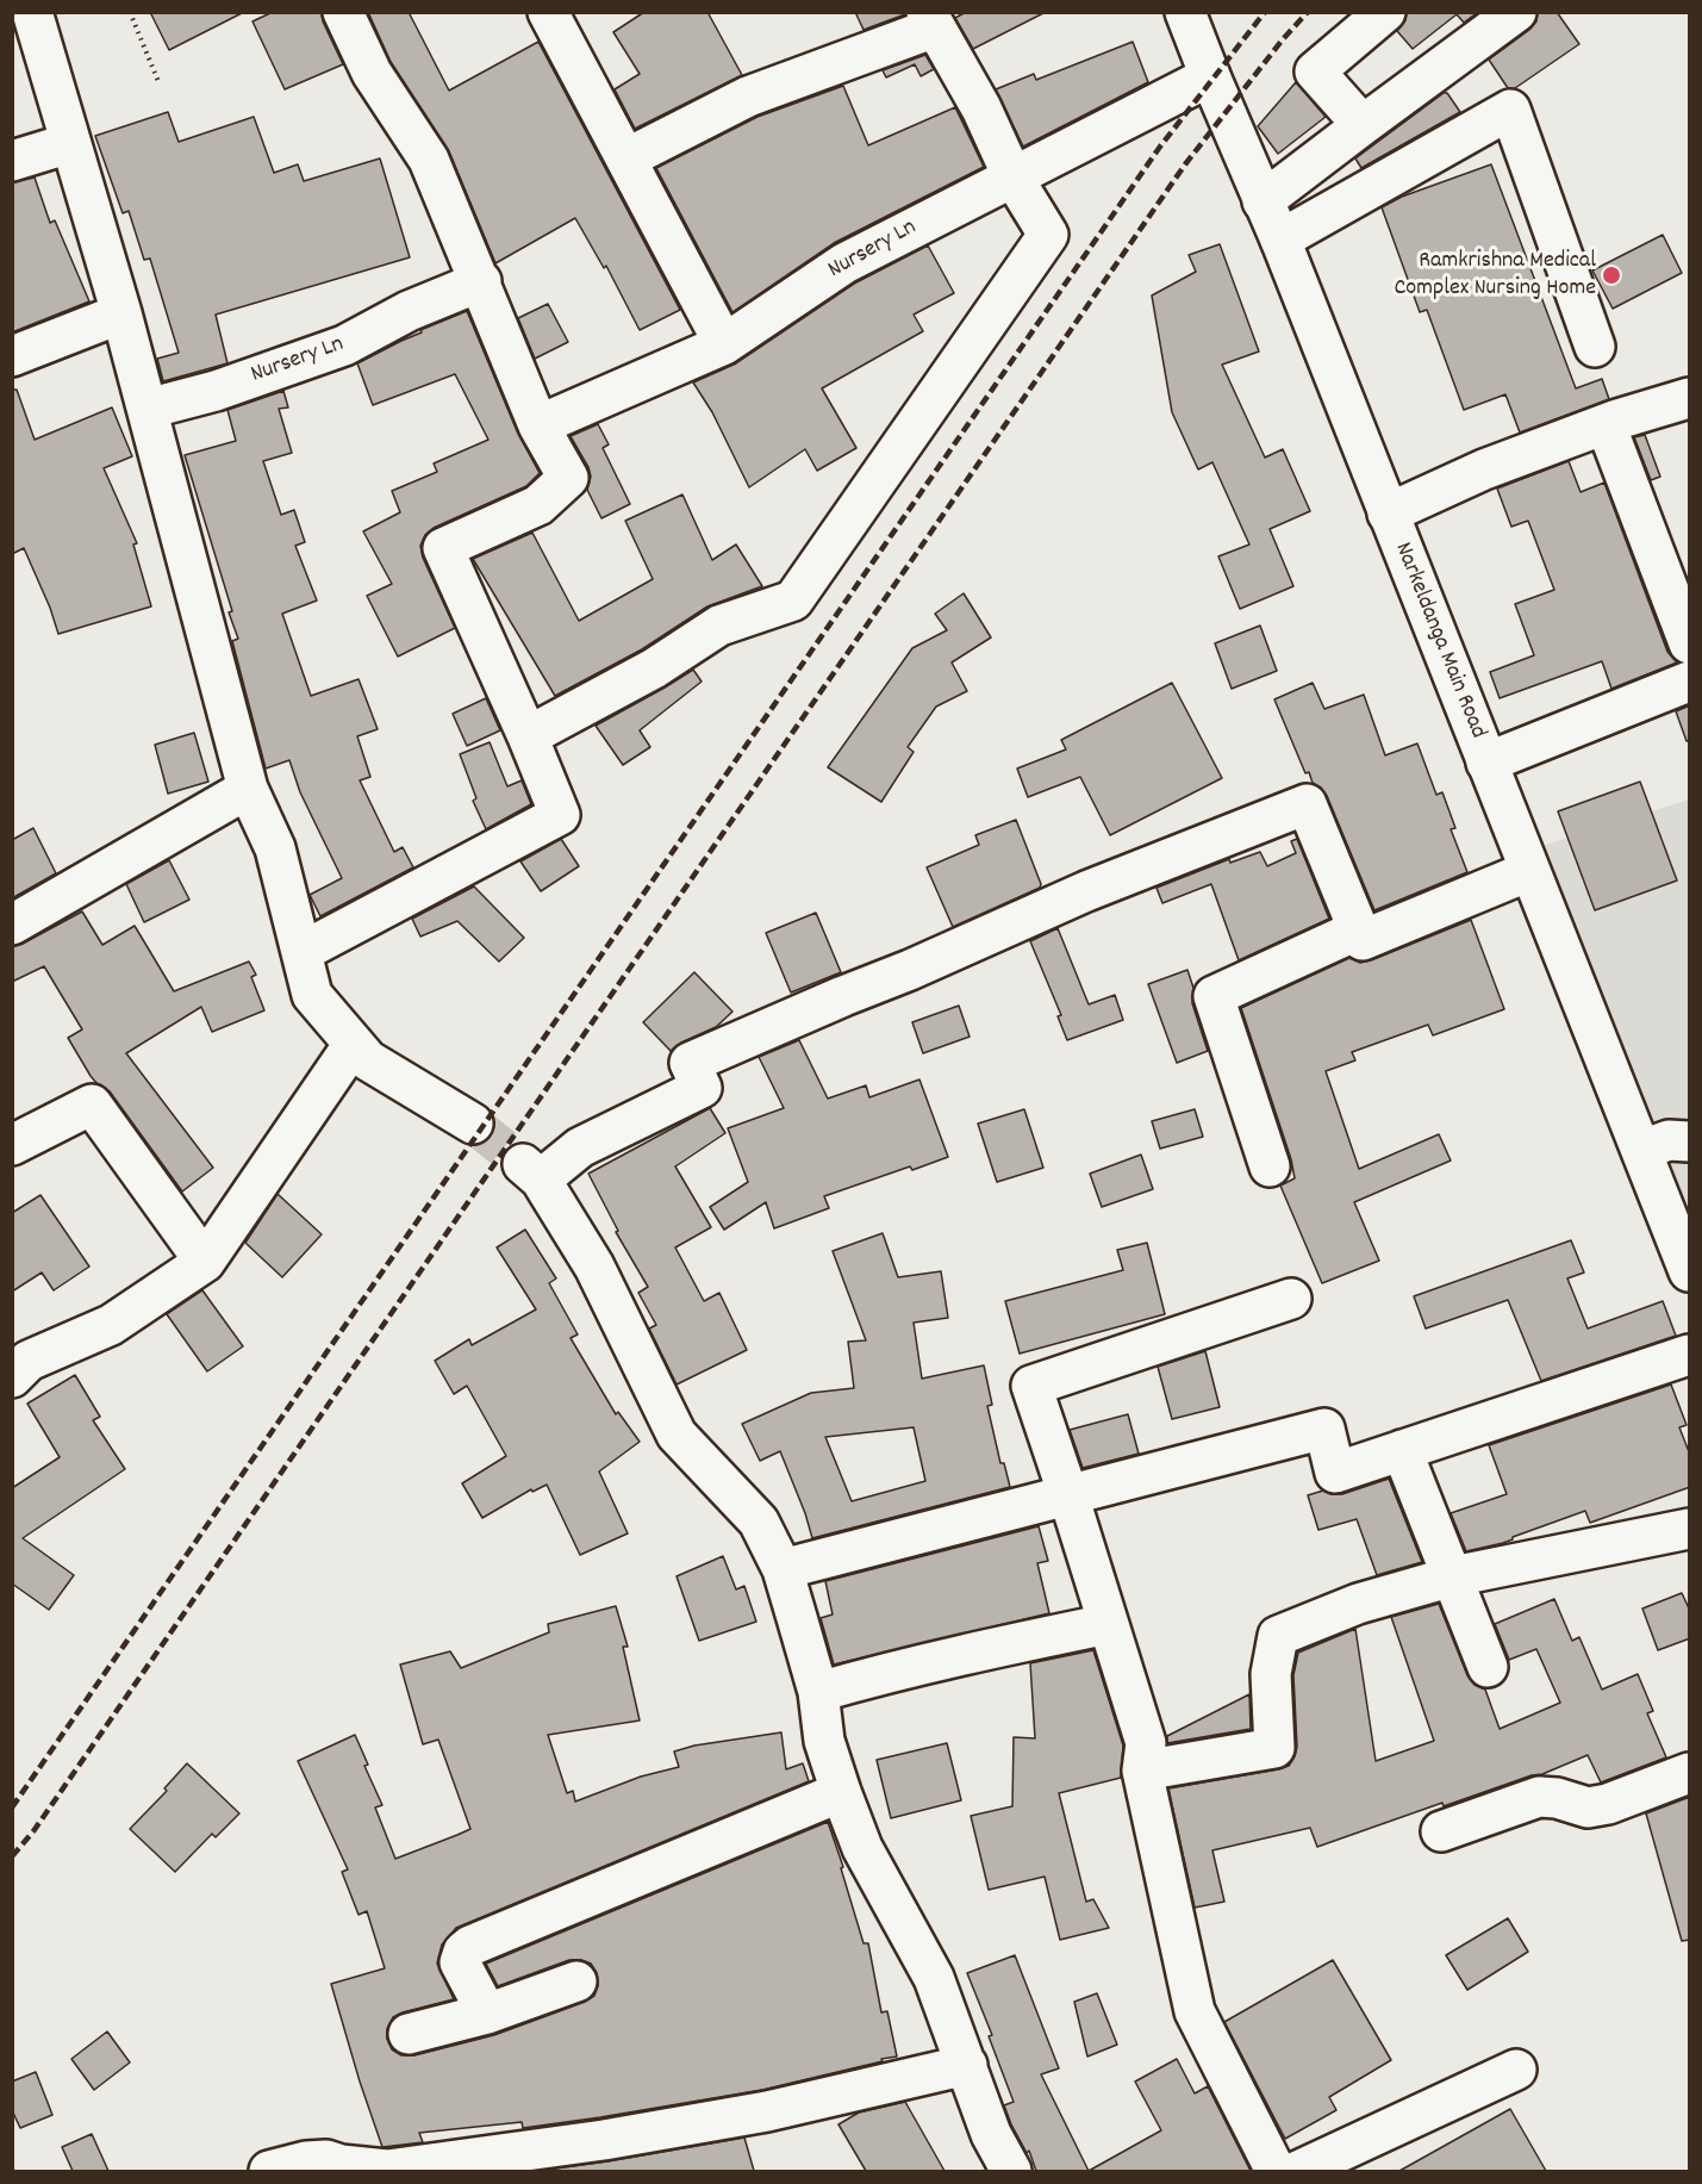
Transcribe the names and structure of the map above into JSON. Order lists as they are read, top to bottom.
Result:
{
  "streets": {
    "street": ["Nursery Ln", "Narkeldanga Main Road"]
  },
  "crossings": [
    ["Nursery Ln", "Narkeldanga Main Road"]
  ],
  "places": ["Ramkrishna Medical Complex Nursing Home"]
}
